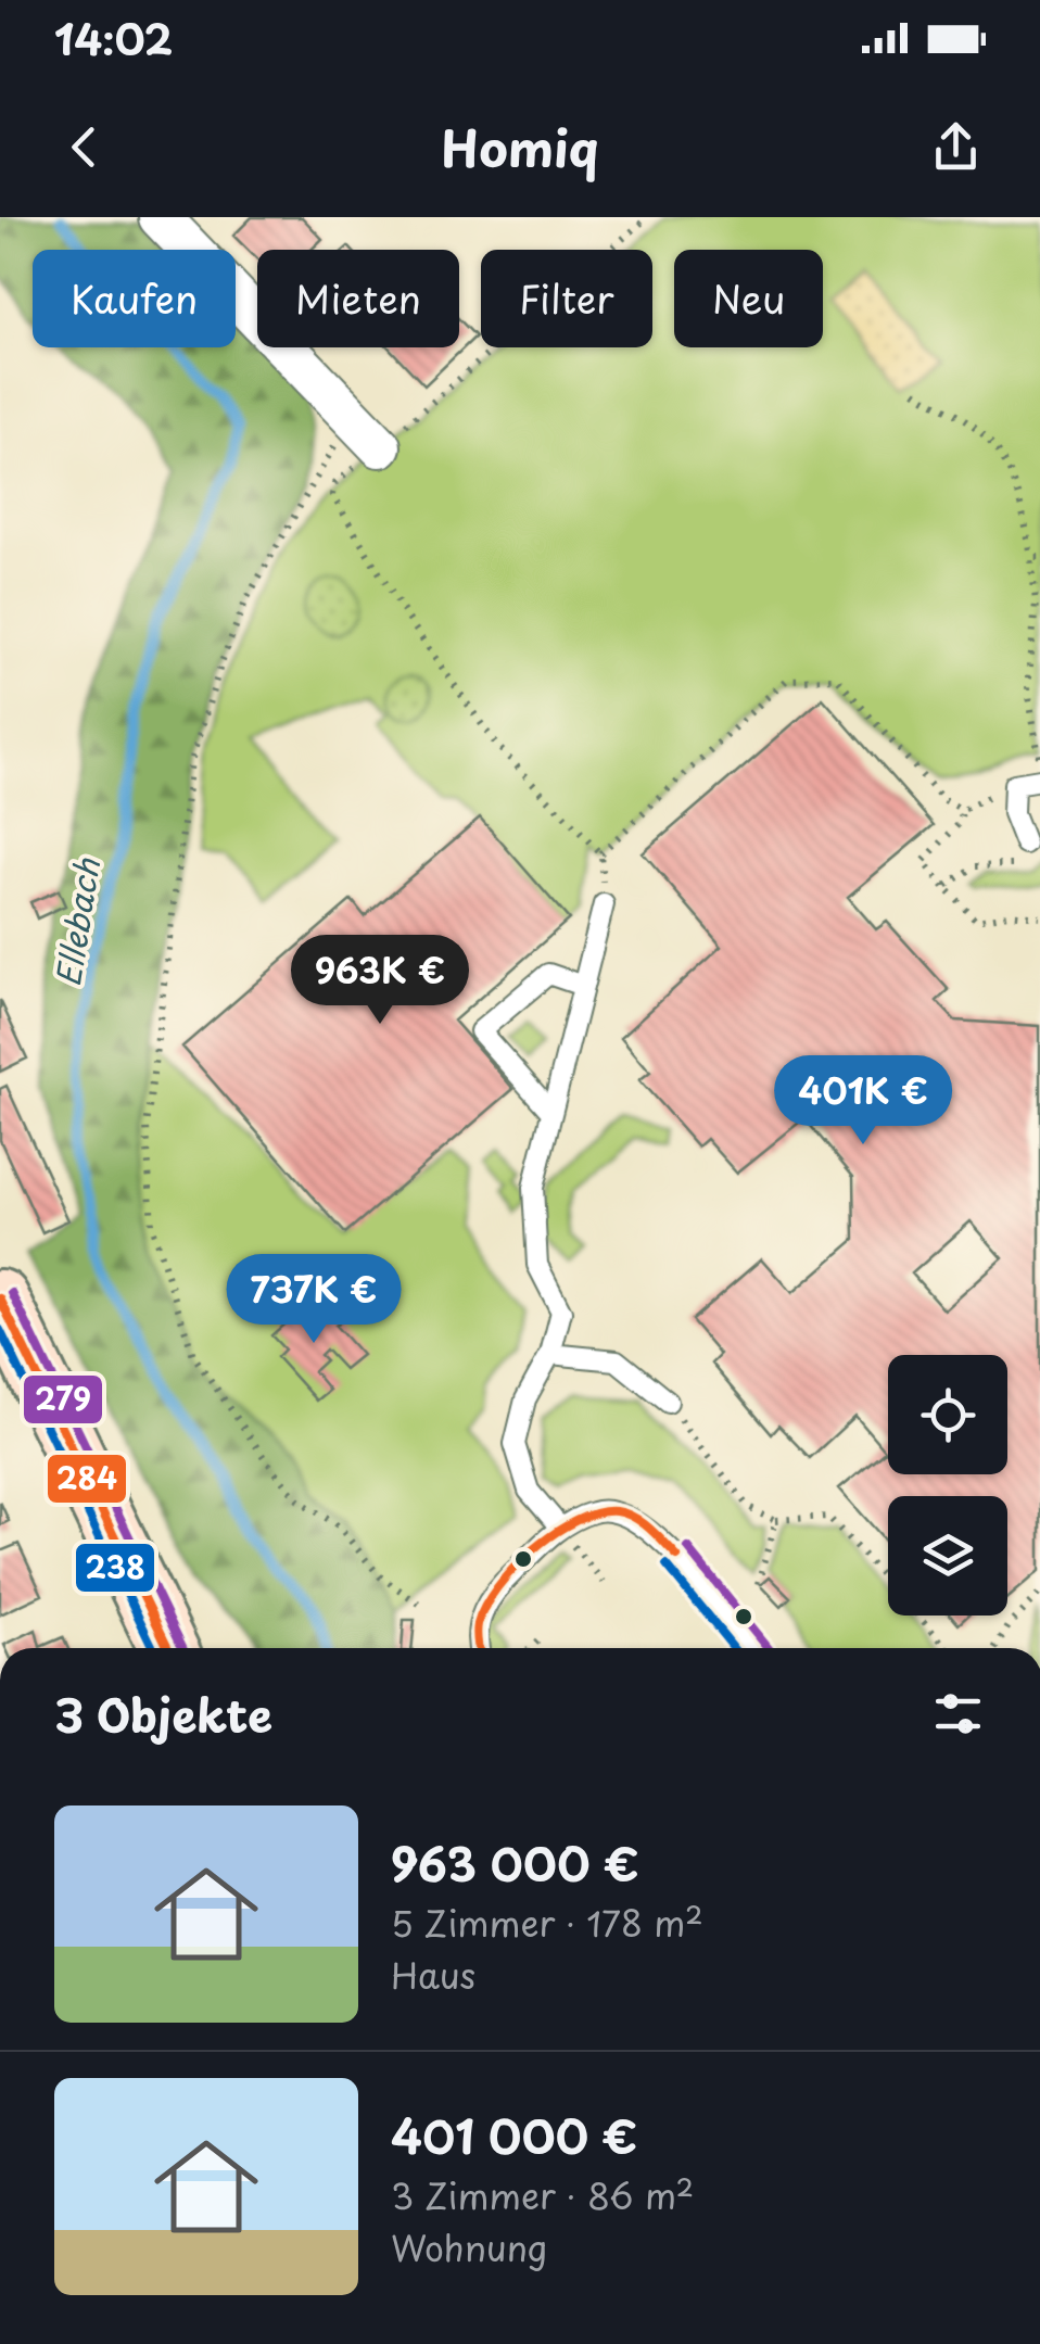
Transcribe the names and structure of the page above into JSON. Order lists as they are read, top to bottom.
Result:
{
  "water": ["Ellebach"],
  "lines": ["transit line 279", "transit line 284", "transit line 238"],
  "page": {
    "status": "14:02",
    "header": "Homiq",
    "chip": [
      "Kaufen",
      "Mieten",
      "Filter",
      "Neu"
    ],
    "price": ["963K €", "401K €", "737K €"],
    "heading": "3 Objekte",
    "list": [
      {
        "name": "963 000 €",
        "note": "5 Zimmer · 178 m² · Haus"
      },
      {
        "name": "401 000 €",
        "note": "3 Zimmer · 86 m² · Wohnung"
      }
    ]
  }
}
